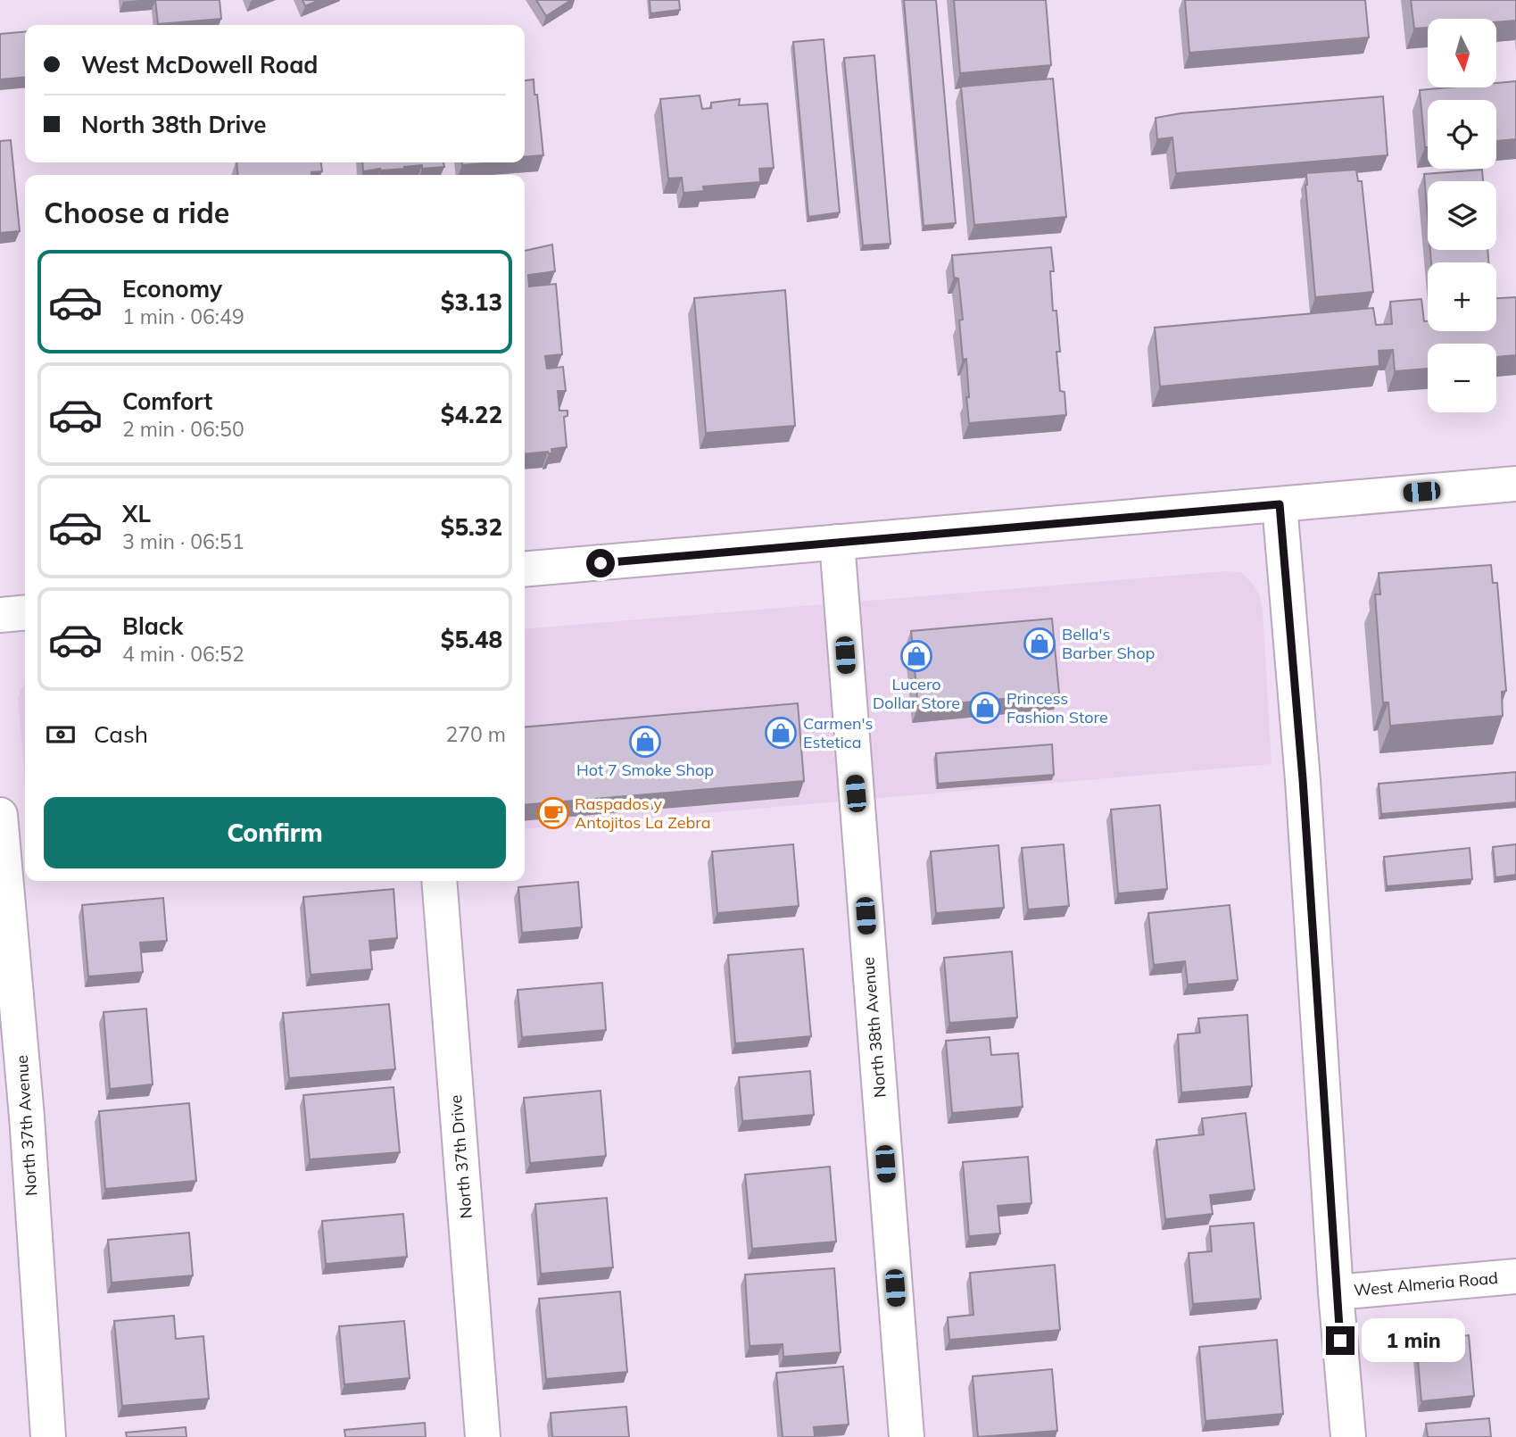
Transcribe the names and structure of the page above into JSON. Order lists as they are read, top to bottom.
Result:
{
  "streets": {
    "street": [
      "North 38th Avenue",
      "North 37th Avenue",
      "North 37th Drive",
      "West Almeria Road"
    ]
  },
  "places": {
    "shop": [
      "Bella's Barber Shop",
      "Lucero Dollar Store",
      "Princess Fashion Store",
      "Carmen's Estetica",
      "Hot 7 Smoke Shop"
    ],
    "cafe": ["Raspados y Antojitos La Zebra"]
  },
  "north": "bottom",
  "page": {
    "map_buttons": ["+", "−"],
    "banner": ["West McDowell Road", "North 38th Drive"],
    "heading": "Choose a ride",
    "list": [
      {
        "name": "Economy",
        "note": "1 min · 06:49",
        "value": "$3.13"
      },
      {
        "name": "Comfort",
        "note": "2 min · 06:50",
        "value": "$4.22"
      },
      {
        "name": "XL",
        "note": "3 min · 06:51",
        "value": "$5.32"
      },
      {
        "name": "Black",
        "note": "4 min · 06:52",
        "value": "$5.48"
      }
    ],
    "pay": ["Cash", "270 m"],
    "buttons": "Confirm",
    "bubble": "1 min"
  }
}
